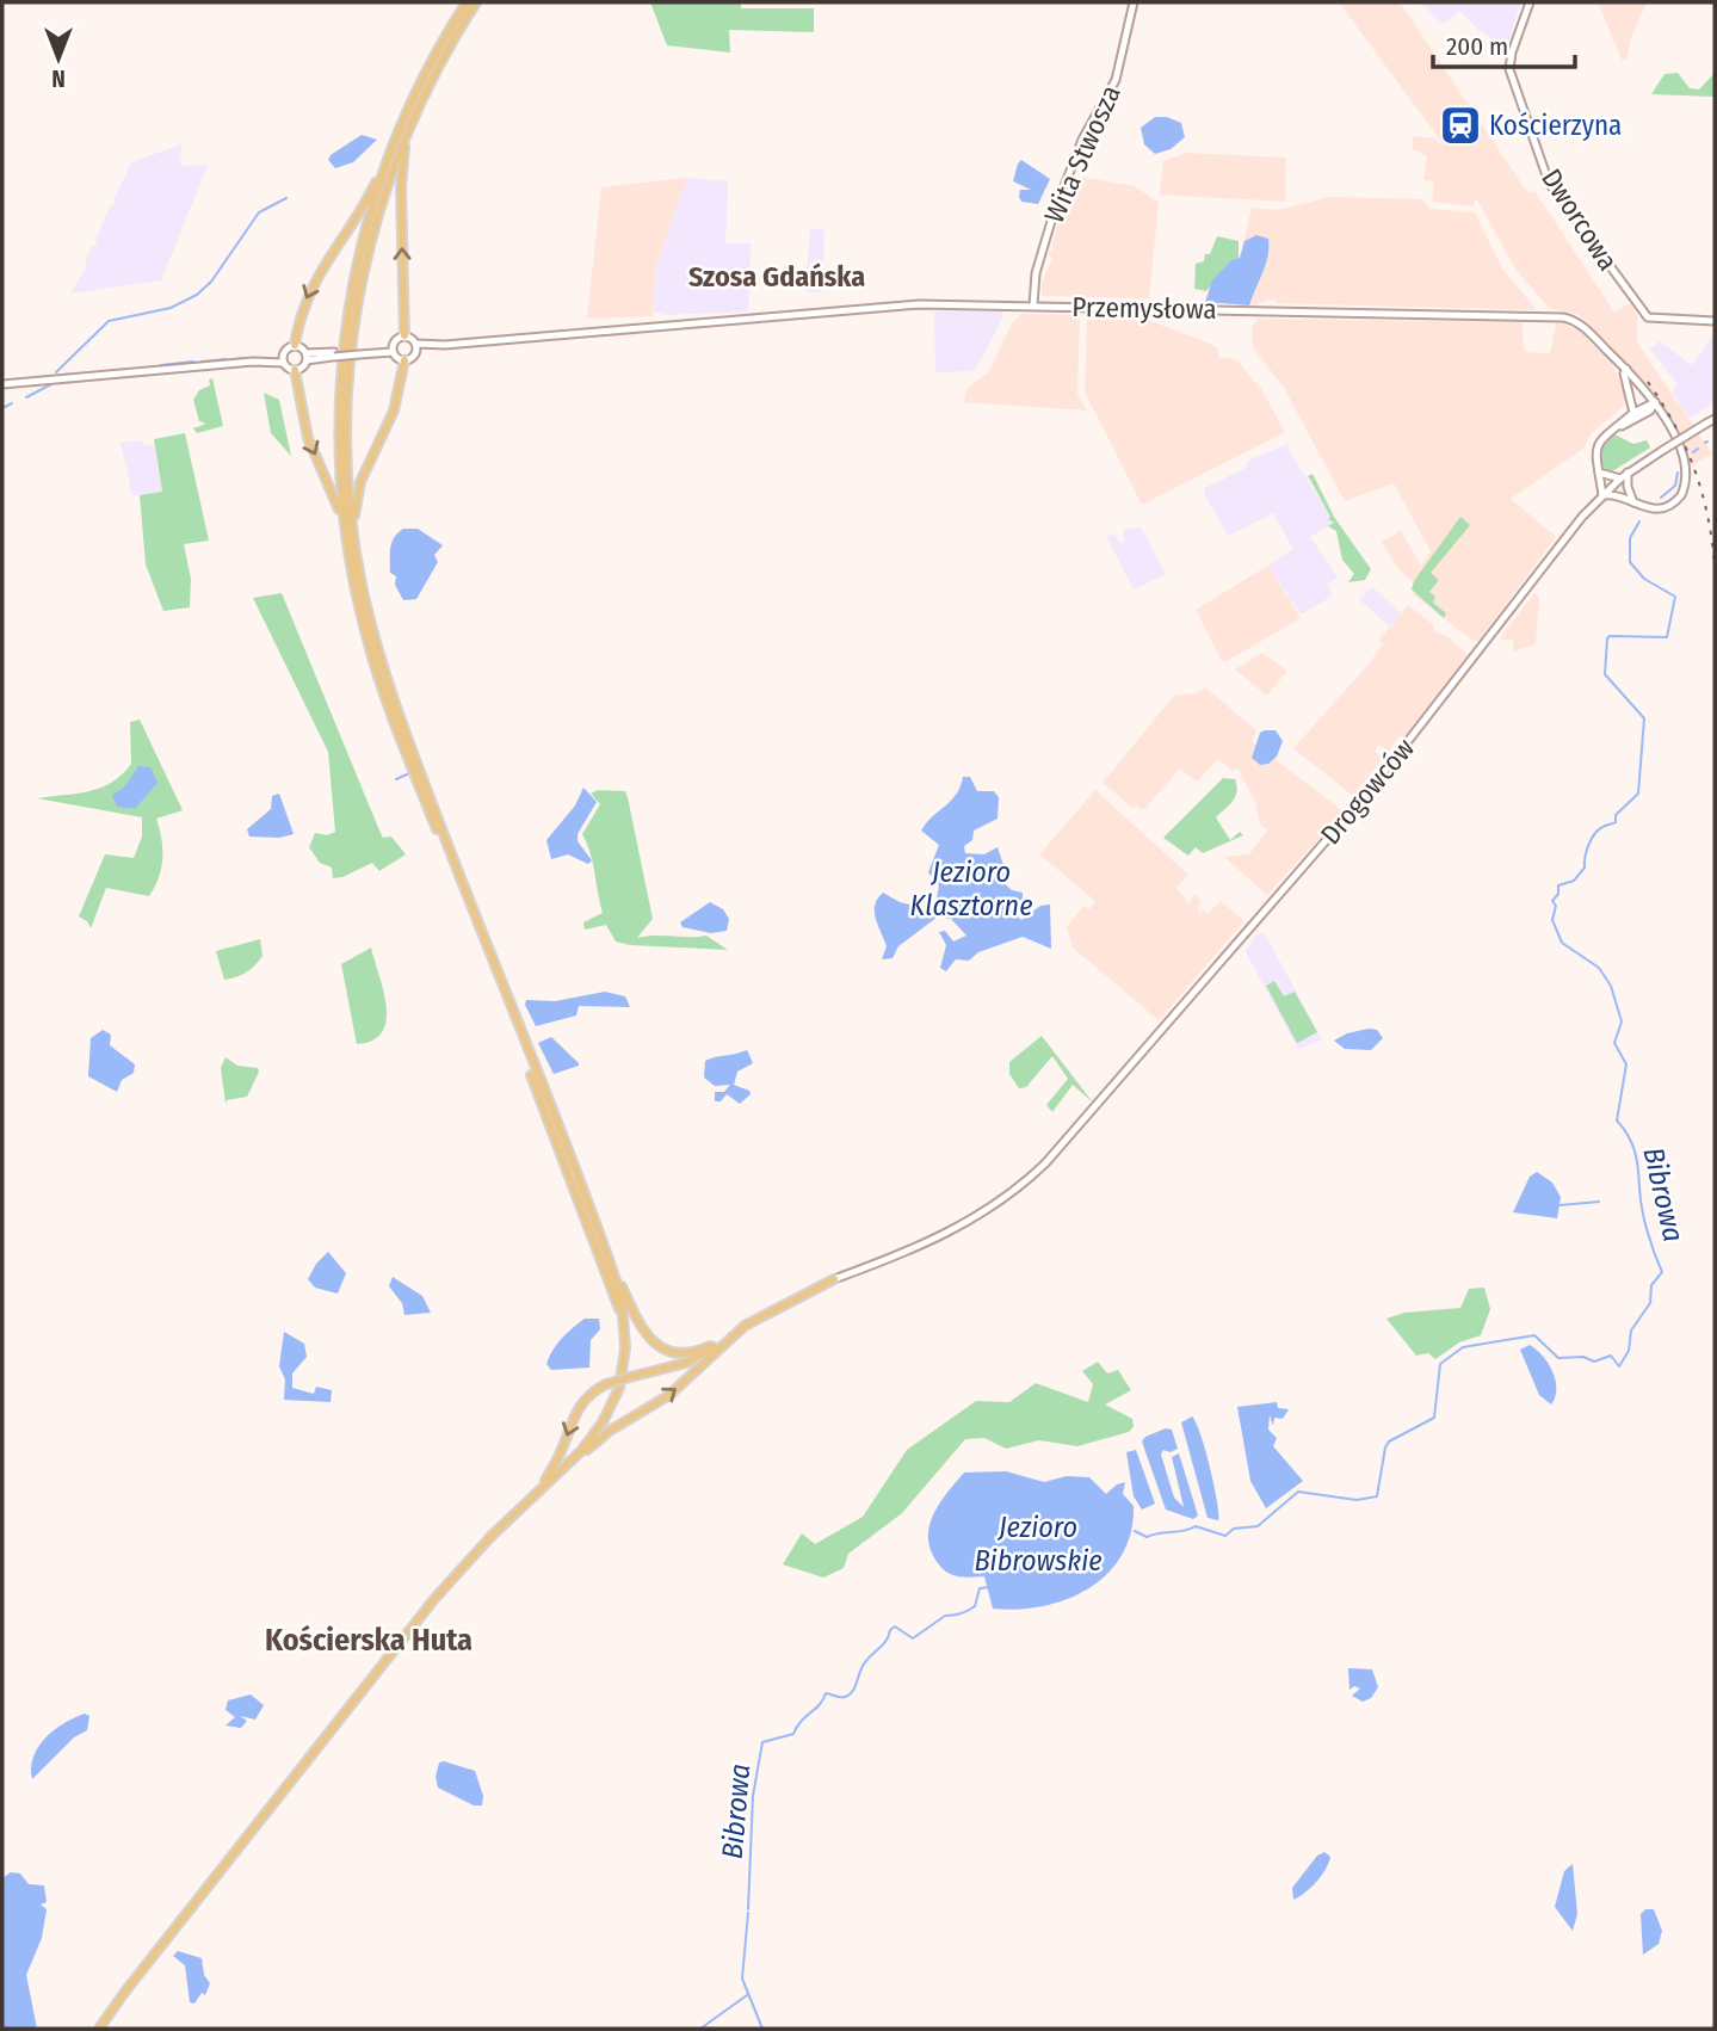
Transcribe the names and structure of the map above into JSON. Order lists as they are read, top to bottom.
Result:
{
  "streets": {
    "main road": [
      "Wita Stwosza",
      "Dworcowa",
      "Przemysłowa",
      "Drogowców"
    ]
  },
  "crossings": [
    ["Wita Stwosza", "Przemysłowa"]
  ],
  "districts": ["Szosa Gdańska", "Kościerska Huta"],
  "water": ["Jezioro Klasztorne", "Bibrowa", "Jezioro Bibrowskie"],
  "places": {
    "station": ["Kościerzyna"]
  },
  "scale_bar": "200 m",
  "north": "bottom"
}
